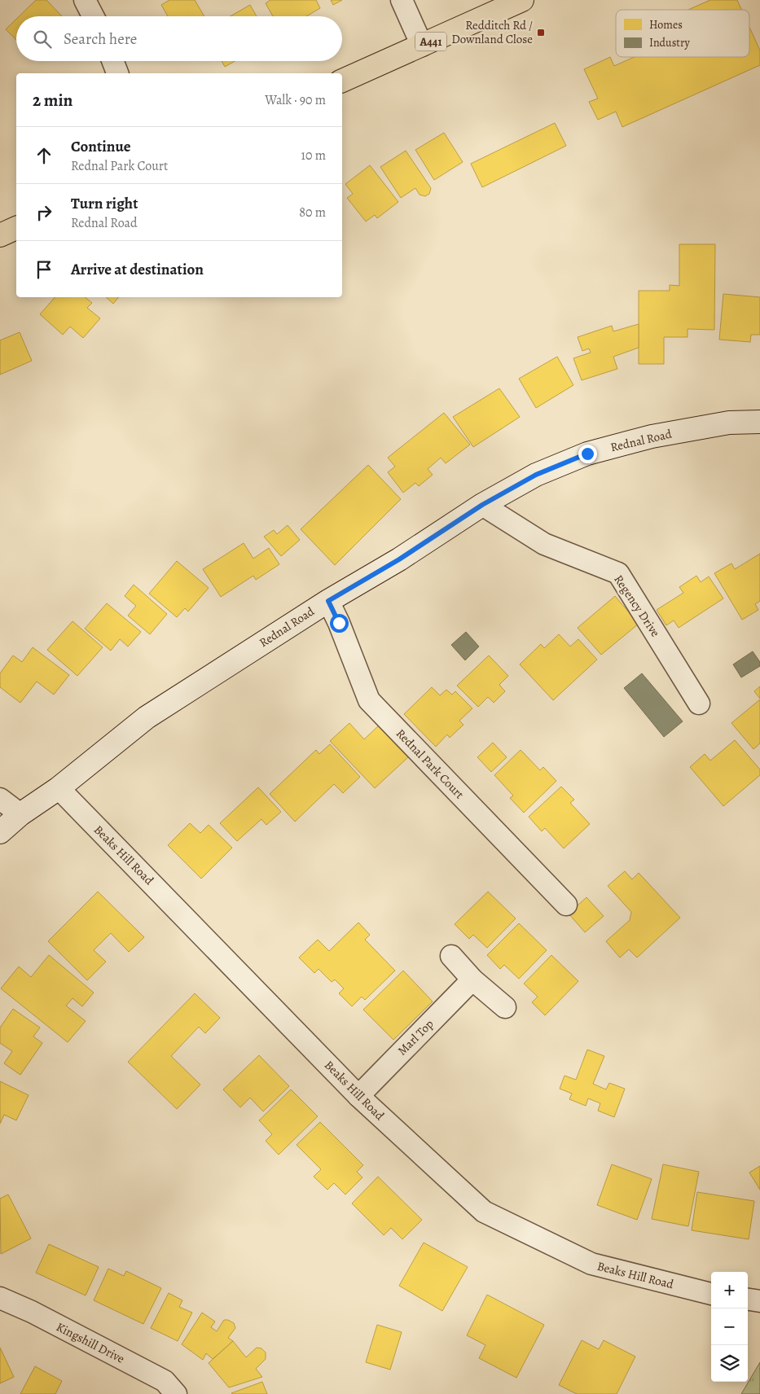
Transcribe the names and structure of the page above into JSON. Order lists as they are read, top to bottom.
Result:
{
  "streets": {
    "highway": ["A441"],
    "street": [
      "Rednal Road",
      "Regency Drive",
      "Rednal Park Court",
      "Beaks Hill Road",
      "Marl Top",
      "Kingshill Drive"
    ]
  },
  "crossings": [
    ["Rednal Road", "Regency Drive"],
    ["Rednal Road", "Rednal Park Court"],
    ["Rednal Road", "Beaks Hill Road"],
    ["Beaks Hill Road", "Marl Top"]
  ],
  "places": {
    "transit": ["Redditch Rd / Downland Close"]
  },
  "legend": ["Homes", "Industry"],
  "page": {
    "search": "Search here",
    "heading": ["2 min", "Walk · 90 m"],
    "list": [
      ["Continue", "Rednal Park Court", "10 m"],
      ["Turn right", "Rednal Road", "80 m"],
      "Arrive at destination"
    ],
    "map_buttons": ["+", "−"]
  }
}
